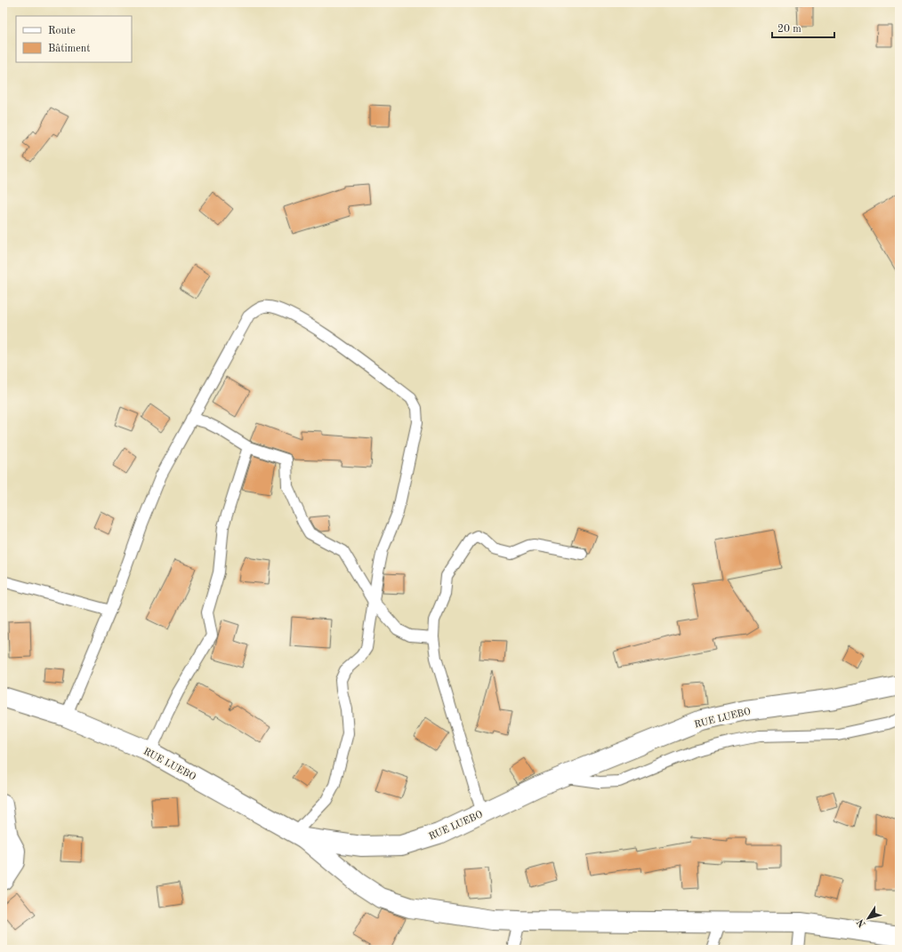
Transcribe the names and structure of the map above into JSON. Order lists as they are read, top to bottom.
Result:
{
  "streets": {
    "street": ["RUE LUEBO"]
  },
  "legend": ["Route", "Bâtiment"],
  "scale_bar": "20 m",
  "north": "bottom left"
}
